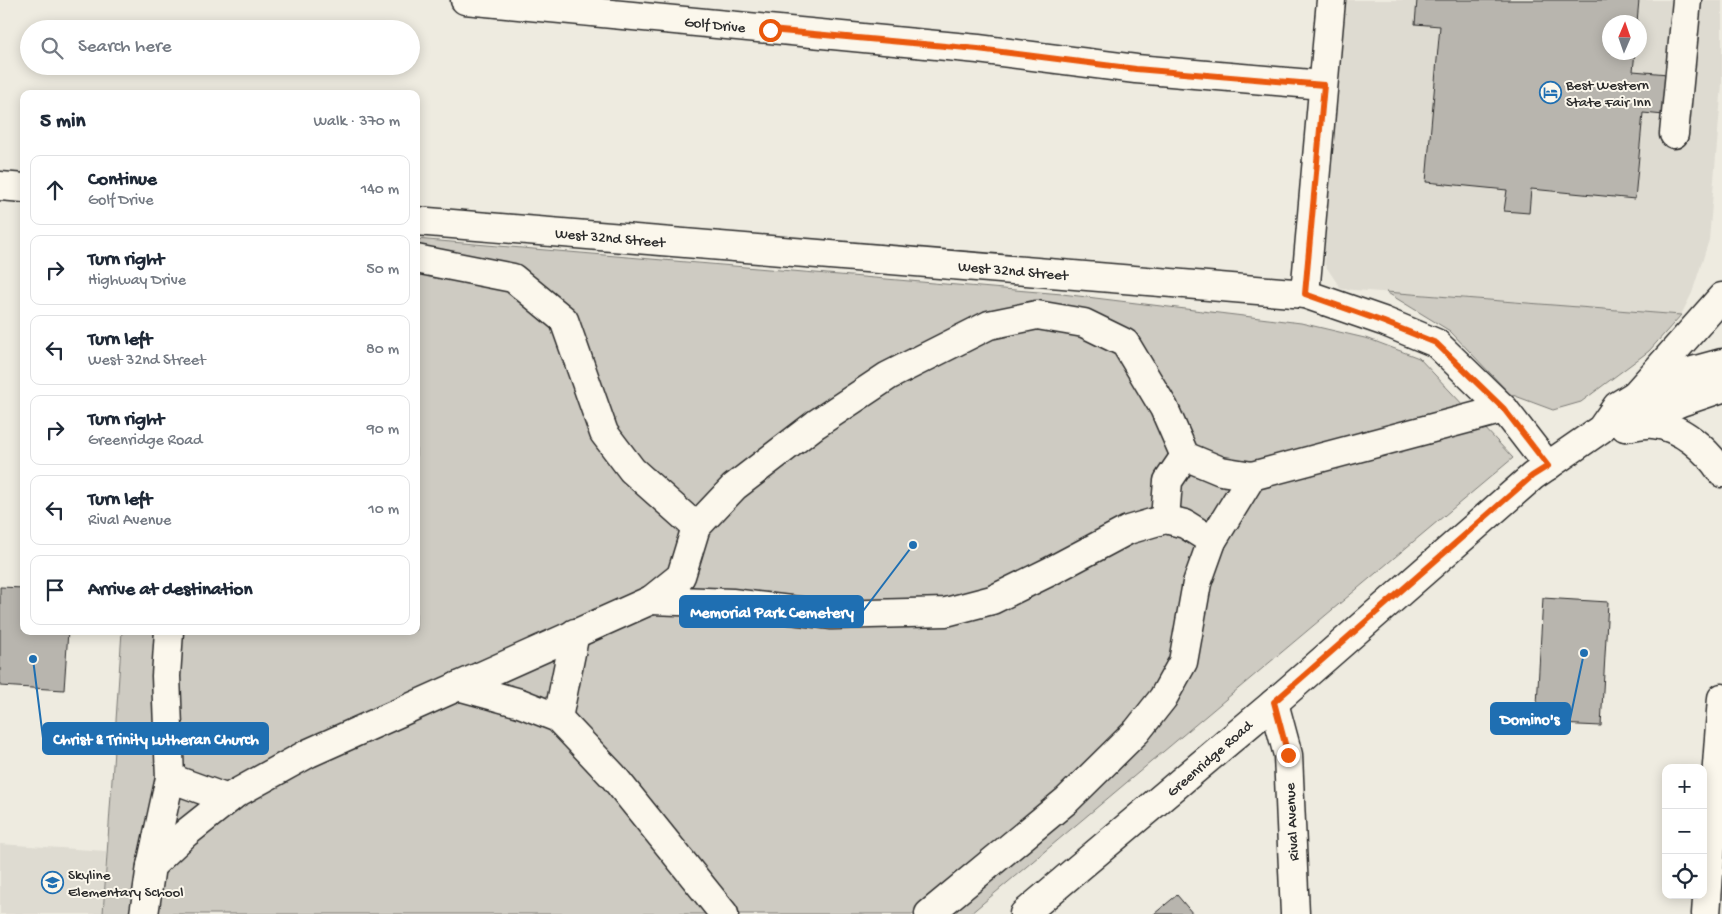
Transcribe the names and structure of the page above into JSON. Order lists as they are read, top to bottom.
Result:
{
  "streets": {
    "main road": [
      "Golf Drive",
      "West 32nd Street",
      "Greenridge Road",
      "Rival Avenue"
    ]
  },
  "crossings": [
    ["West 32nd Street", "Greenridge Road"],
    ["Greenridge Road", "Rival Avenue"]
  ],
  "places": {
    "hotel": ["Best Western State Fair Inn"],
    "other": ["Memorial Park Cemetery", "Domino's", "Christ & Trinity Lutheran Church"],
    "school or university": ["Skyline Elementary School"]
  },
  "north": "top",
  "page": {
    "search": "Search here",
    "heading": ["5 min", "Walk · 370 m"],
    "list": [
      ["Continue", "Golf Drive", "140 m"],
      ["Turn right", "Highway Drive", "50 m"],
      ["Turn left", "West 32nd Street", "80 m"],
      ["Turn right", "Greenridge Road", "90 m"],
      ["Turn left", "Rival Avenue", "10 m"],
      "Arrive at destination"
    ],
    "map_buttons": ["+", "−"]
  }
}
